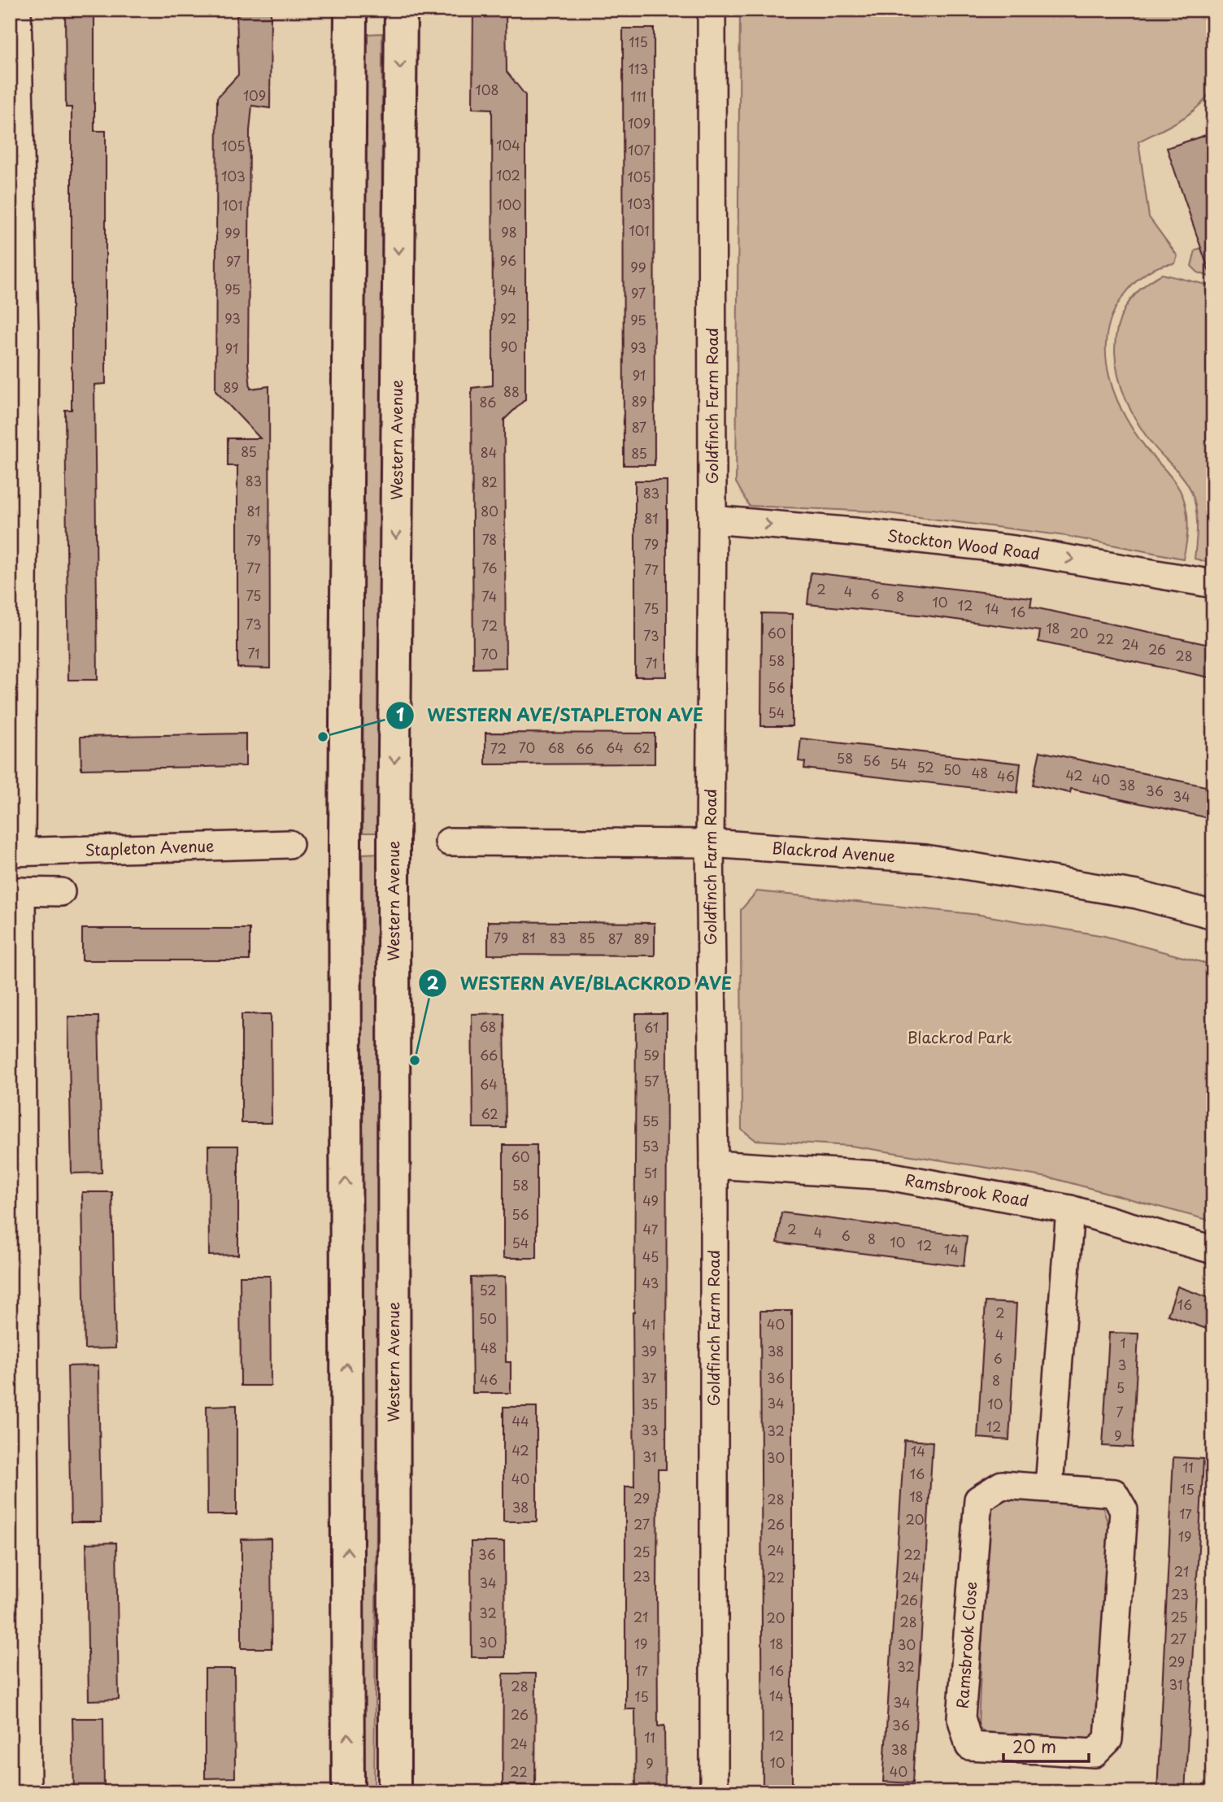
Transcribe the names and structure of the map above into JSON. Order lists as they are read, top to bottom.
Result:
{
  "streets": {
    "street": [
      "Goldfinch Farm Road",
      "Western Avenue",
      "Stockton Wood Road",
      "Stapleton Avenue",
      "Blackrod Avenue",
      "Ramsbrook Road",
      "Ramsbrook Close"
    ]
  },
  "crossings": [
    ["Goldfinch Farm Road", "Stockton Wood Road"],
    ["Goldfinch Farm Road", "Blackrod Avenue"],
    ["Goldfinch Farm Road", "Ramsbrook Road"]
  ],
  "one_way": ["Stockton Wood Road"],
  "parks": ["Blackrod Park"],
  "places": ["WESTERN AVE/STAPLETON AVE", "WESTERN AVE/BLACKROD AVE"],
  "house_numbers": [
    "115",
    "113",
    "108",
    "109",
    "111",
    "109",
    "104",
    "105",
    "107",
    "102",
    "103",
    "105",
    "103",
    "100",
    "101",
    "101",
    "98",
    "99",
    "96",
    "97",
    "99",
    "95",
    "94",
    "97",
    "93",
    "92",
    "95",
    "90",
    "93",
    "91",
    "91",
    "89",
    "88",
    "89",
    "86",
    "87",
    "85",
    "84",
    "85",
    "83",
    "82",
    "83",
    "81",
    "80",
    "81",
    "78",
    "79",
    "79",
    "77",
    "76",
    "77",
    "2",
    "4",
    "6",
    "75",
    "74",
    "8",
    "10",
    "12",
    "75",
    "14",
    "16",
    "73",
    "72",
    "18",
    "60",
    "20",
    "73",
    "22",
    "24",
    "26",
    "71",
    "70",
    "28",
    "58",
    "71",
    "56",
    "54",
    "70",
    "68",
    "64",
    "62",
    "72",
    "66",
    "58",
    "56",
    "54",
    "52",
    "50",
    "48",
    "42",
    "46",
    "40",
    "38",
    "36",
    "34",
    "79",
    "81",
    "83",
    "85",
    "87",
    "89",
    "68",
    "61",
    "66",
    "59",
    "57",
    "64",
    "62",
    "55",
    "53",
    "60",
    "51",
    "58",
    "49",
    "56",
    "47",
    "2",
    "4",
    "6",
    "8",
    "10",
    "54",
    "12",
    "14",
    "45",
    "43",
    "52",
    "16",
    "2",
    "50",
    "41",
    "40",
    "4",
    "1",
    "48",
    "39",
    "38",
    "6",
    "3",
    "37",
    "36",
    "46",
    "8",
    "5",
    "34",
    "35",
    "10",
    "7",
    "44",
    "12",
    "33",
    "32",
    "9",
    "42",
    "14",
    "31",
    "30",
    "11",
    "16",
    "40",
    "15",
    "18",
    "29",
    "28",
    "38",
    "17",
    "20",
    "27",
    "26",
    "19",
    "24",
    "25",
    "36",
    "22",
    "21",
    "23",
    "22",
    "24",
    "34",
    "23",
    "26",
    "32",
    "21",
    "25",
    "20",
    "28",
    "27",
    "30",
    "19",
    "18",
    "30",
    "29",
    "32",
    "17",
    "16",
    "31",
    "28",
    "14",
    "15",
    "34",
    "26",
    "36",
    "12",
    "11",
    "24",
    "38",
    "10",
    "9",
    "22",
    "40"
  ],
  "scale_bar": "20 m"
}
